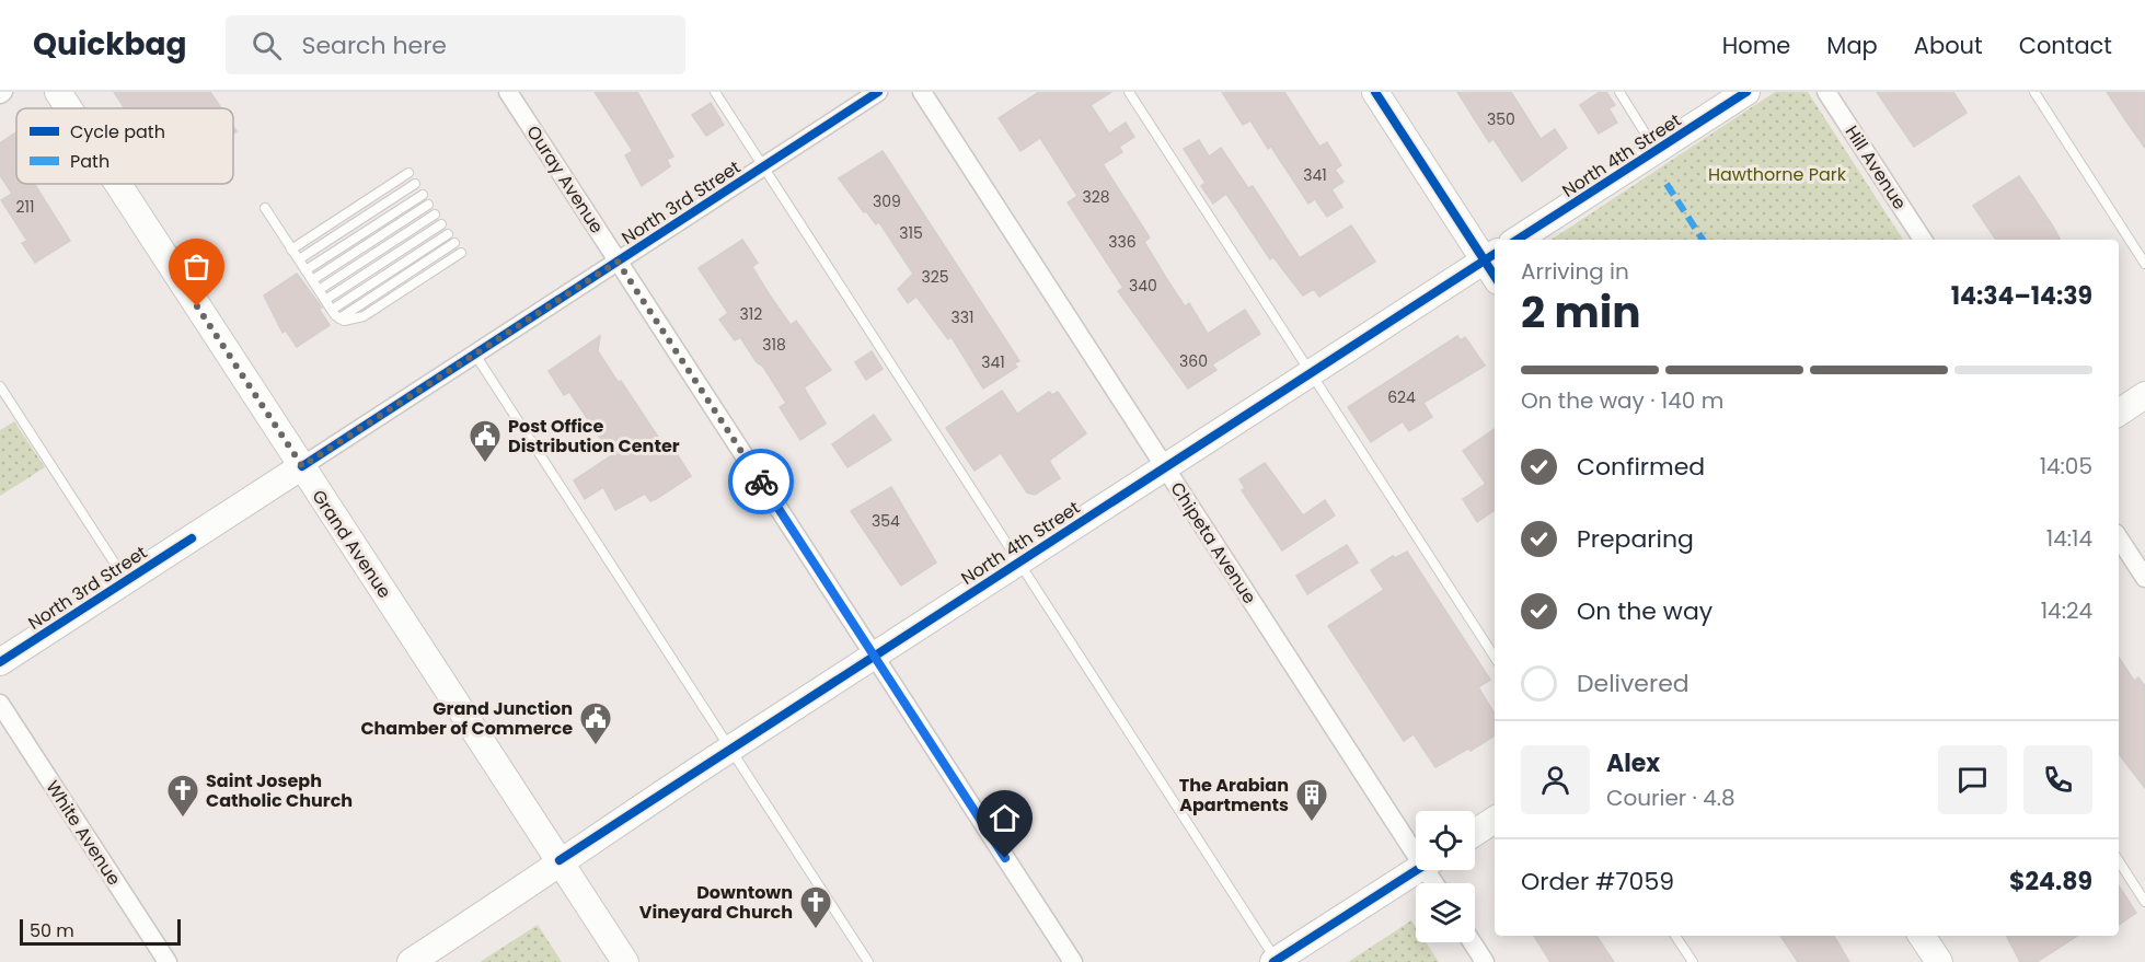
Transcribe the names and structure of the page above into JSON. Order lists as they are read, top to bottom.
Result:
{
  "streets": {
    "street": [
      "North 4th Street",
      "Hill Avenue",
      "Ouray Avenue",
      "North 3rd Street",
      "Chipeta Avenue",
      "Grand Avenue",
      "White Avenue"
    ]
  },
  "crossings": [
    ["North 4th Street", "Ouray Avenue"],
    ["North 4th Street", "Chipeta Avenue"],
    ["North 4th Street", "Grand Avenue"],
    ["Ouray Avenue", "North 3rd Street"],
    ["North 3rd Street", "Grand Avenue"]
  ],
  "parks": ["Hawthorne Park"],
  "places": {
    "public building": ["Post Office Distribution Center", "Grand Junction Chamber of Commerce"],
    "church": ["Saint Joseph Catholic Church", "Downtown Vineyard Church"],
    "building": ["The Arabian Apartments"]
  },
  "house_numbers": [
    "350",
    "341",
    "328",
    "309",
    "211",
    "315",
    "336",
    "325",
    "340",
    "312",
    "331",
    "318",
    "360",
    "341",
    "624",
    "354"
  ],
  "legend": ["Cycle path", "Path"],
  "scale_bar": "50 m",
  "page": {
    "header": "Quickbag",
    "search": "Search here",
    "nav": [
      "Home",
      "Map",
      "About",
      "Contact"
    ],
    "heading": ["2 min", "Arriving in", "14:34–14:39"],
    "panel": [
      "Alex",
      "Courier · 4.8",
      "Order #7059",
      "$24.89"
    ],
    "bar": "On the way · 140 m",
    "list": [
      ["Confirmed", "14:05"],
      ["Preparing", "14:14"],
      ["On the way", "14:24"],
      "Delivered"
    ],
    "scale": "50 m"
  }
}
